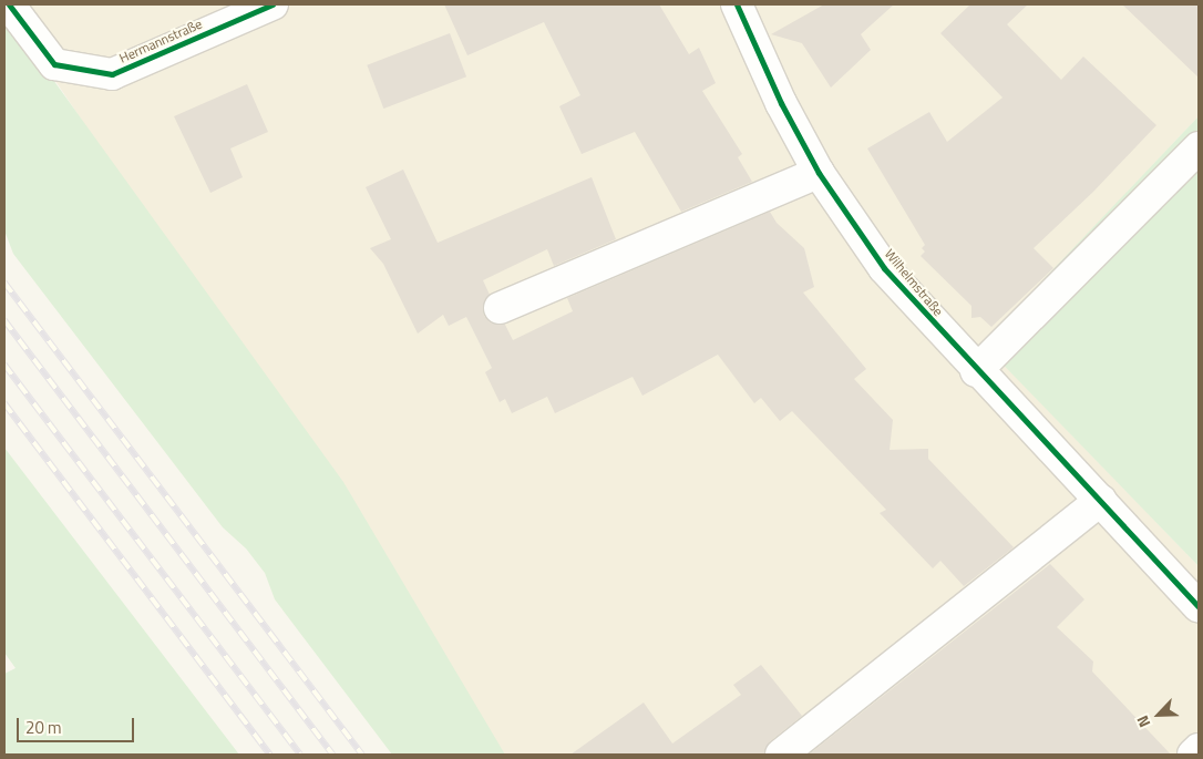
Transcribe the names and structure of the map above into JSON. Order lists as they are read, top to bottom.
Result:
{
  "streets": {
    "street": ["Hermannstraße", "Wilhelmstraße"]
  },
  "scale_bar": "20 m",
  "north": "bottom left"
}
